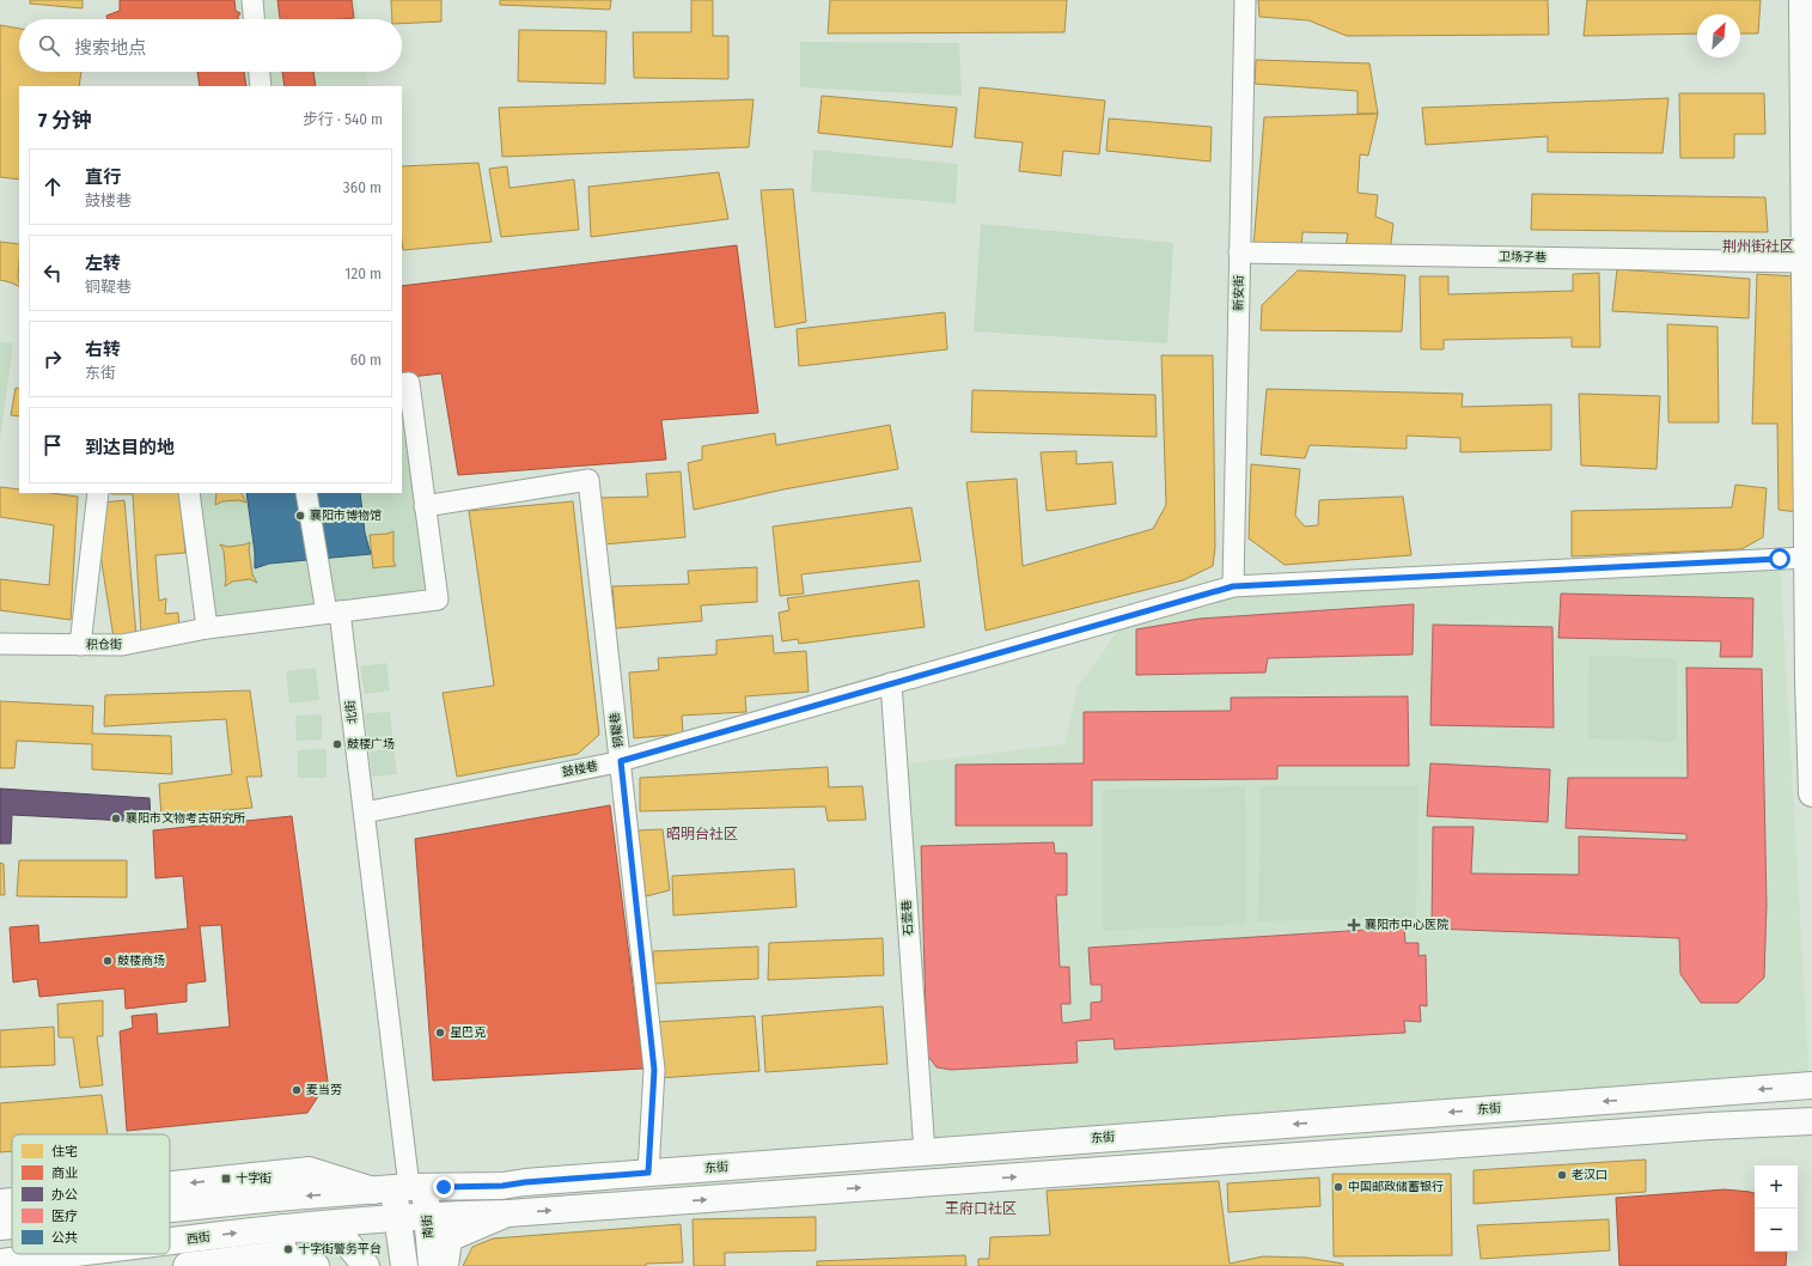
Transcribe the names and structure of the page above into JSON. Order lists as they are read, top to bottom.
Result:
{
  "streets": {
    "main road": ["东街", "南街", "西街"],
    "street": [
      "卫场子巷",
      "新安街",
      "积仓街",
      "北街",
      "铜鞮巷",
      "鼓楼巷",
      "石壶巷"
    ]
  },
  "crossings": [
    ["卫场子巷", "新安街"],
    ["新安街", "鼓楼巷"],
    ["积仓街", "北街"],
    ["积仓街", "铜鞮巷"],
    ["北街", "鼓楼巷"],
    ["北街", "东街"],
    ["北街", "南街"],
    ["铜鞮巷", "鼓楼巷"],
    ["铜鞮巷", "东街"],
    ["鼓楼巷", "石壶巷"],
    ["石壶巷", "东街"],
    ["东街", "南街"]
  ],
  "districts": ["荆州街社区", "昭明台社区", "王府口社区"],
  "places": {
    "other": [
      "襄阳市博物馆",
      "鼓楼广场",
      "襄阳市文物考古研究所",
      "鼓楼商场",
      "星巴克",
      "麦当劳",
      "老汉口",
      "中国邮政储蓄银行",
      "十字街警务平台"
    ],
    "health": ["襄阳市中心医院"],
    "transit": ["十字街"]
  },
  "legend": [
    "住宅",
    "商业",
    "办公",
    "医疗",
    "公共"
  ],
  "north": "top right",
  "page": {
    "search": "搜索地点",
    "heading": ["7 分钟", "步行 · 540 m"],
    "list": [
      ["直行", "鼓楼巷", "360 m"],
      ["左转", "铜鞮巷", "120 m"],
      ["右转", "东街", "60 m"],
      "到达目的地"
    ],
    "map_buttons": ["+", "−"]
  }
}
